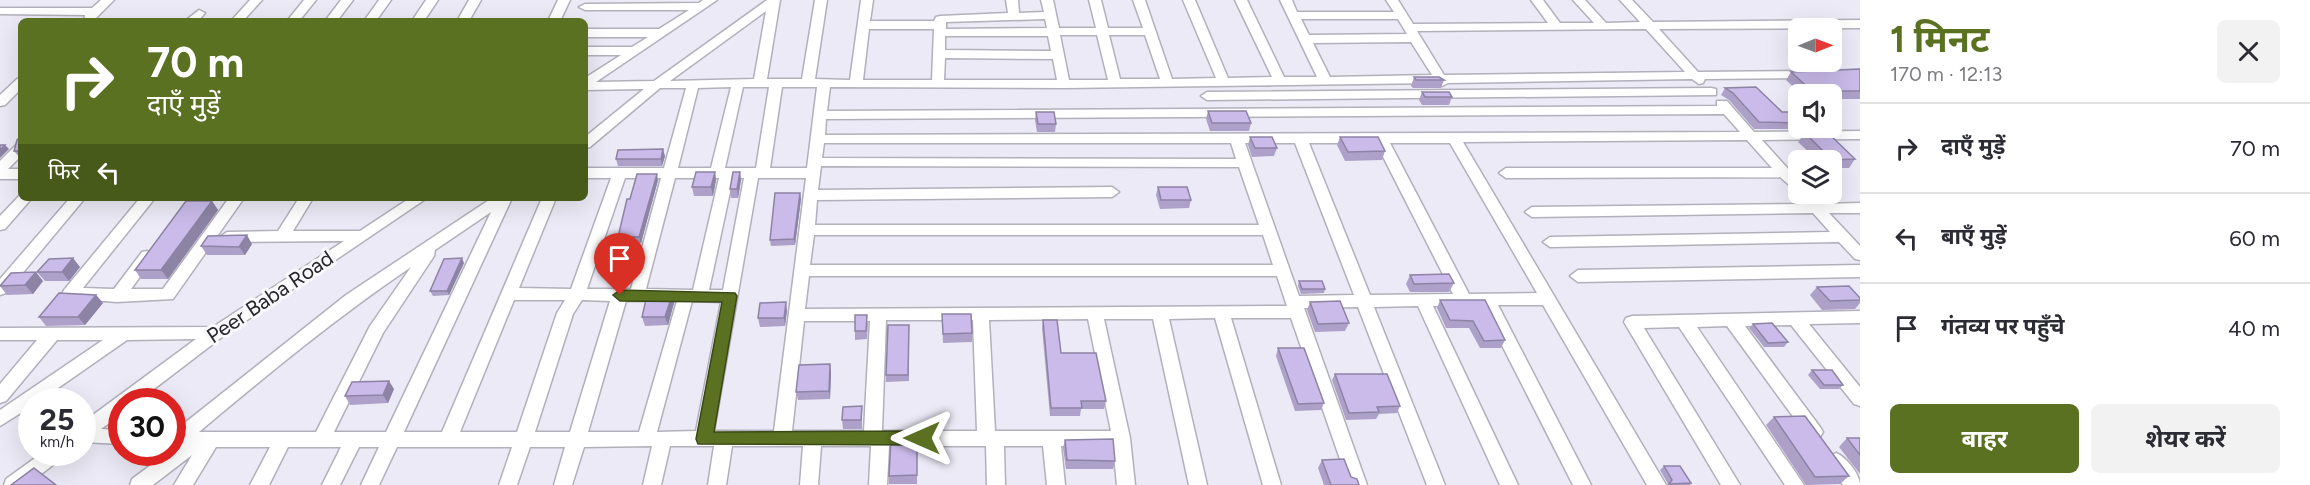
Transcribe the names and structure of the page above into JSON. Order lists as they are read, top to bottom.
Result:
{
  "streets": {
    "street": ["Peer Baba Road"]
  },
  "north": "right",
  "page": {
    "heading": ["1 मिनट", "170 m · 12:13"],
    "turn": ["70 m", "दाएँ मुड़ें"],
    "list": [
      {
        "name": "दाएँ मुड़ें",
        "value": "70 m"
      },
      {
        "name": "बाएँ मुड़ें",
        "value": "60 m"
      },
      {
        "name": "गंतव्य पर पहुँचे",
        "value": "40 m"
      }
    ],
    "then": "फिर",
    "speed": "25 km/h",
    "limit": "30",
    "buttons": ["बाहर", "शेयर करें"]
  }
}
